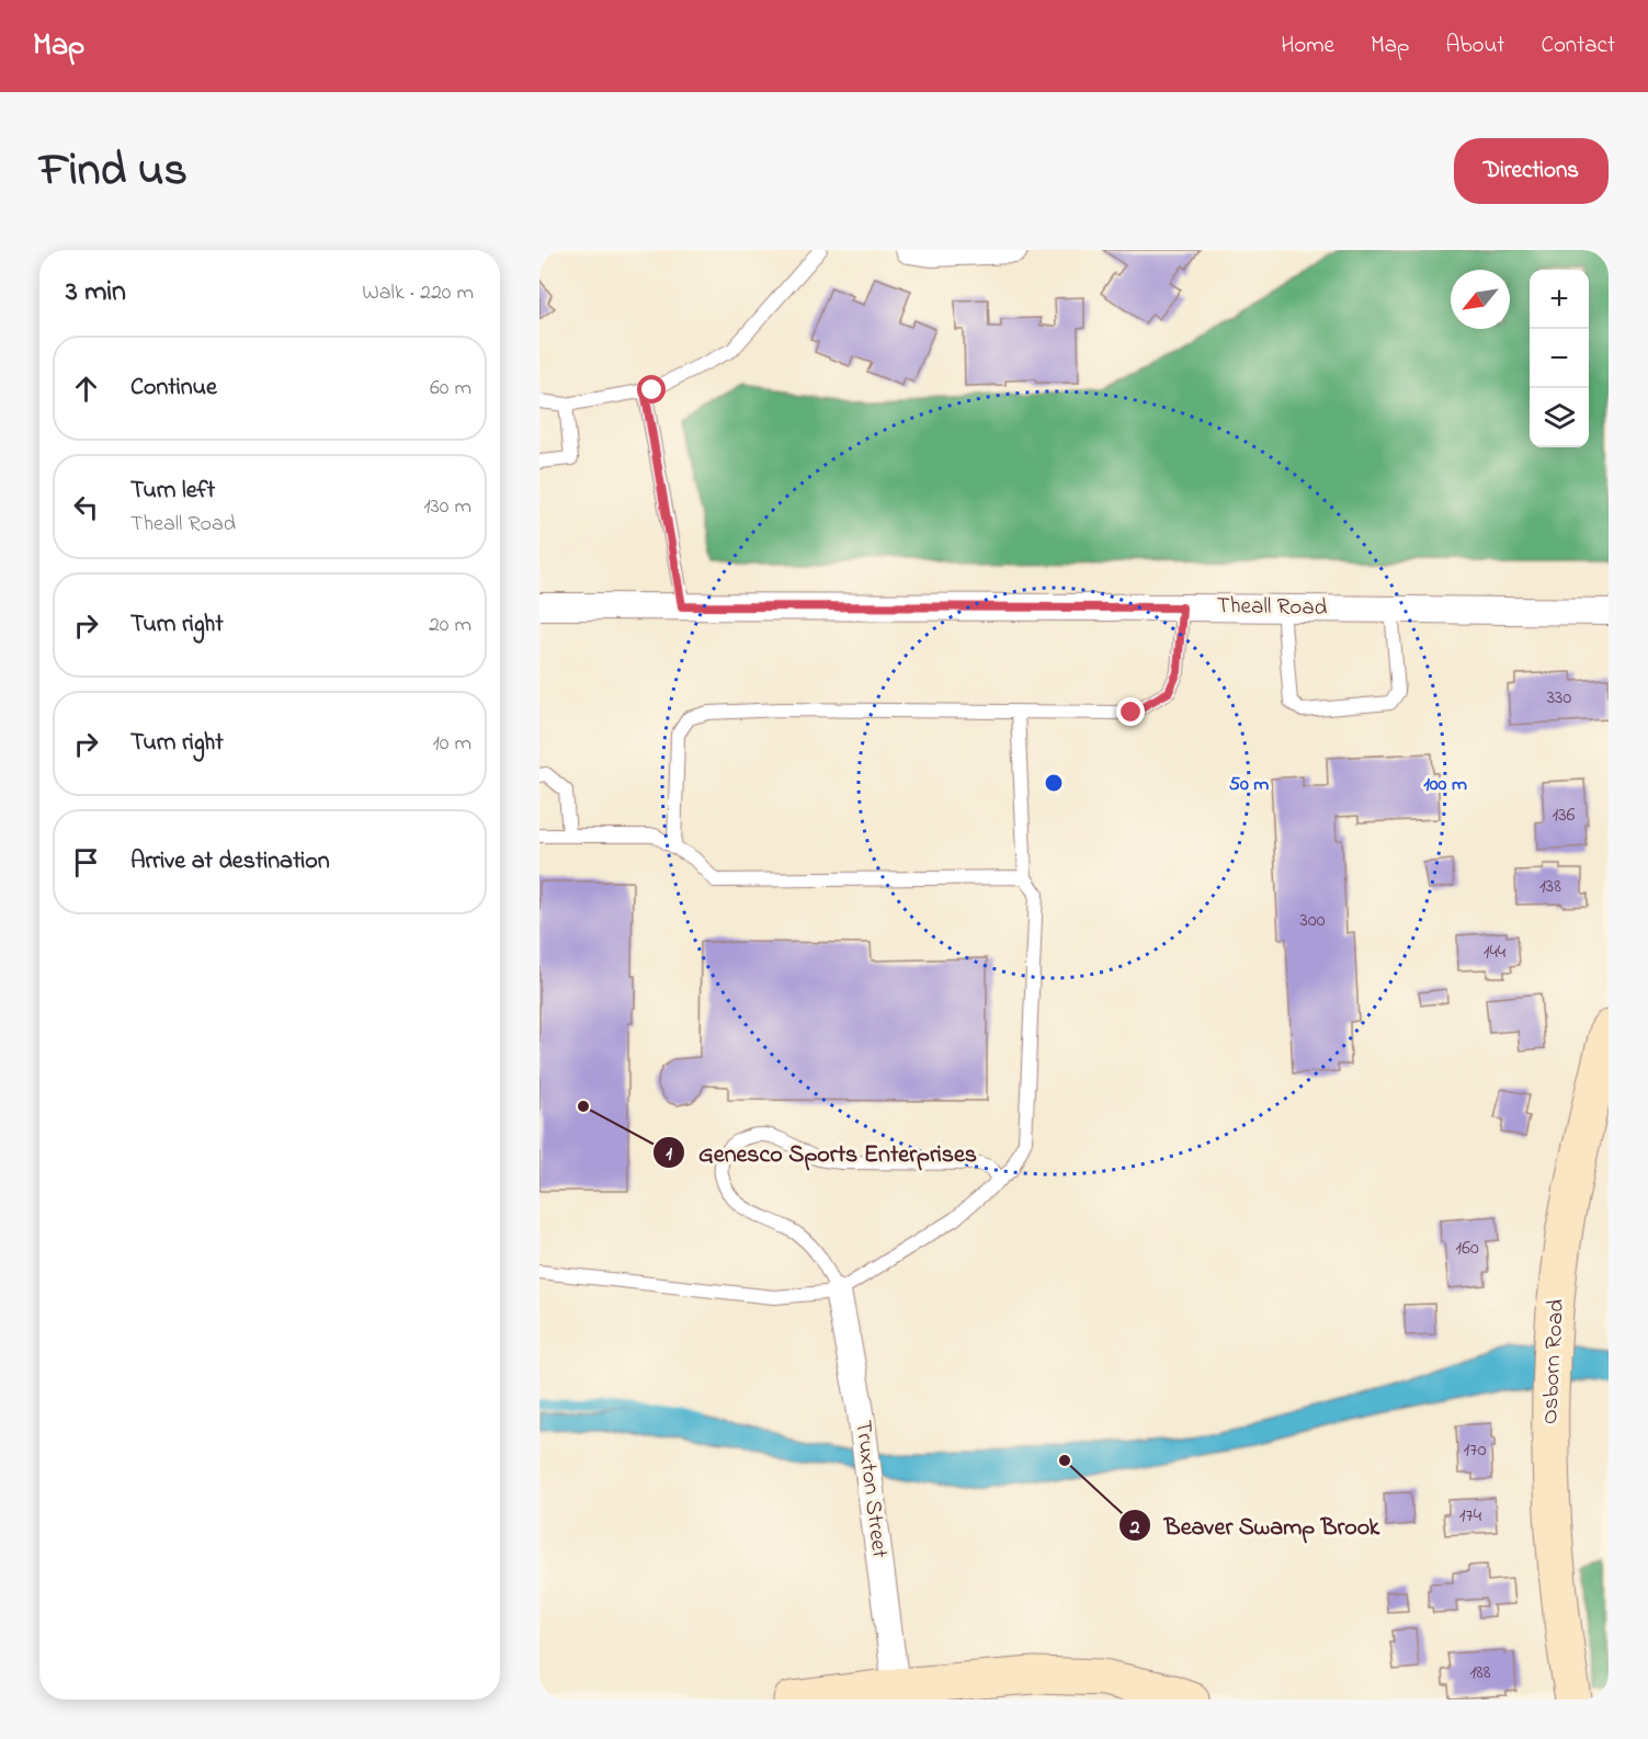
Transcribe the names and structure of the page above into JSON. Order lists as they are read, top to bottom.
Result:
{
  "streets": {
    "street": ["Theall Road", "Osborn Road", "Truxton Street"]
  },
  "places": ["Genesco Sports Enterprises", "Beaver Swamp Brook"],
  "house_numbers": [
    "330",
    "136",
    "138",
    "300",
    "144",
    "160",
    "170",
    "174",
    "188"
  ],
  "north": "bottom left",
  "page": {
    "header": "Map",
    "nav": [
      "Home",
      "Map",
      "About",
      "Contact"
    ],
    "title": "Find us",
    "buttons": "Directions",
    "heading": ["3 min", "Walk · 220 m"],
    "map_buttons": ["+", "−"],
    "list": [
      ["Continue", "60 m"],
      ["Turn left", "Theall Road", "130 m"],
      ["Turn right", "20 m"],
      ["Turn right", "10 m"],
      "Arrive at destination"
    ]
  },
  "rings": ["50 m", "100 m"]
}
